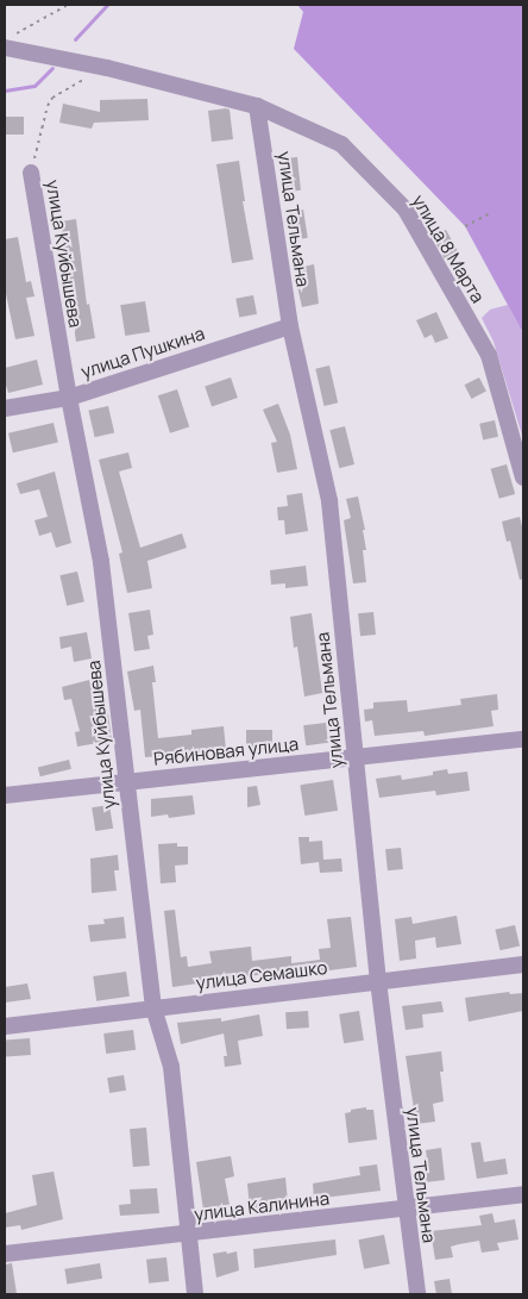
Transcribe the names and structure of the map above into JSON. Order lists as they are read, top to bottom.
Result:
{
  "streets": {
    "street": [
      "улица Тельмана",
      "улица 8 Марта",
      "улица Куйбышева",
      "улица Пушкина",
      "Рябиновая улица",
      "улица Семашко",
      "улица Калинина"
    ]
  },
  "crossings": [
    ["улица Тельмана", "улица 8 Марта"],
    ["улица Тельмана", "улица Пушкина"],
    ["улица Тельмана", "Рябиновая улица"],
    ["улица Тельмана", "улица Семашко"],
    ["улица Тельмана", "улица Калинина"],
    ["улица Куйбышева", "улица Пушкина"],
    ["улица Куйбышева", "Рябиновая улица"],
    ["улица Куйбышева", "улица Семашко"],
    ["улица Куйбышева", "улица Калинина"]
  ]
}
